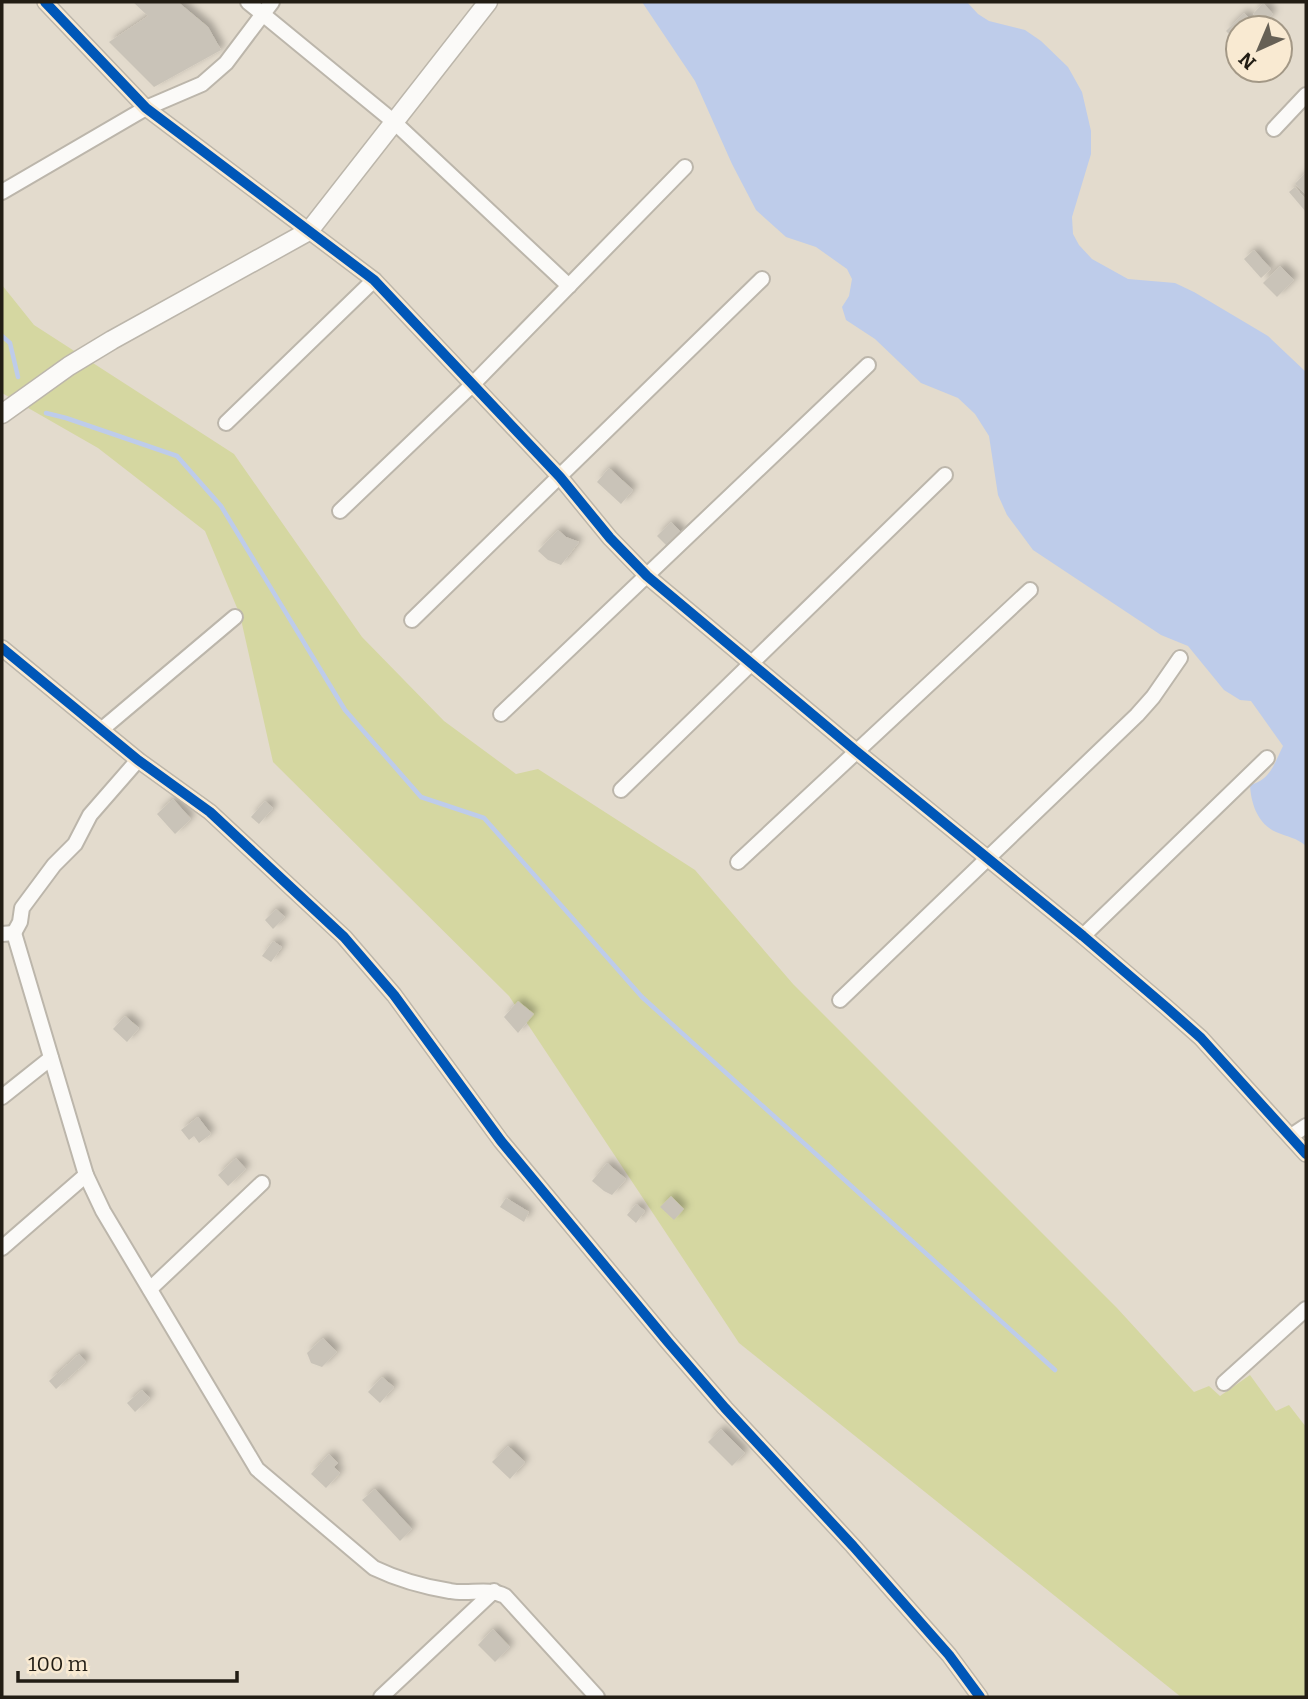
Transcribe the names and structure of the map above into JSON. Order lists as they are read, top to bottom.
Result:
{
  "scale_bar": "100 m",
  "north": "bottom left"
}
